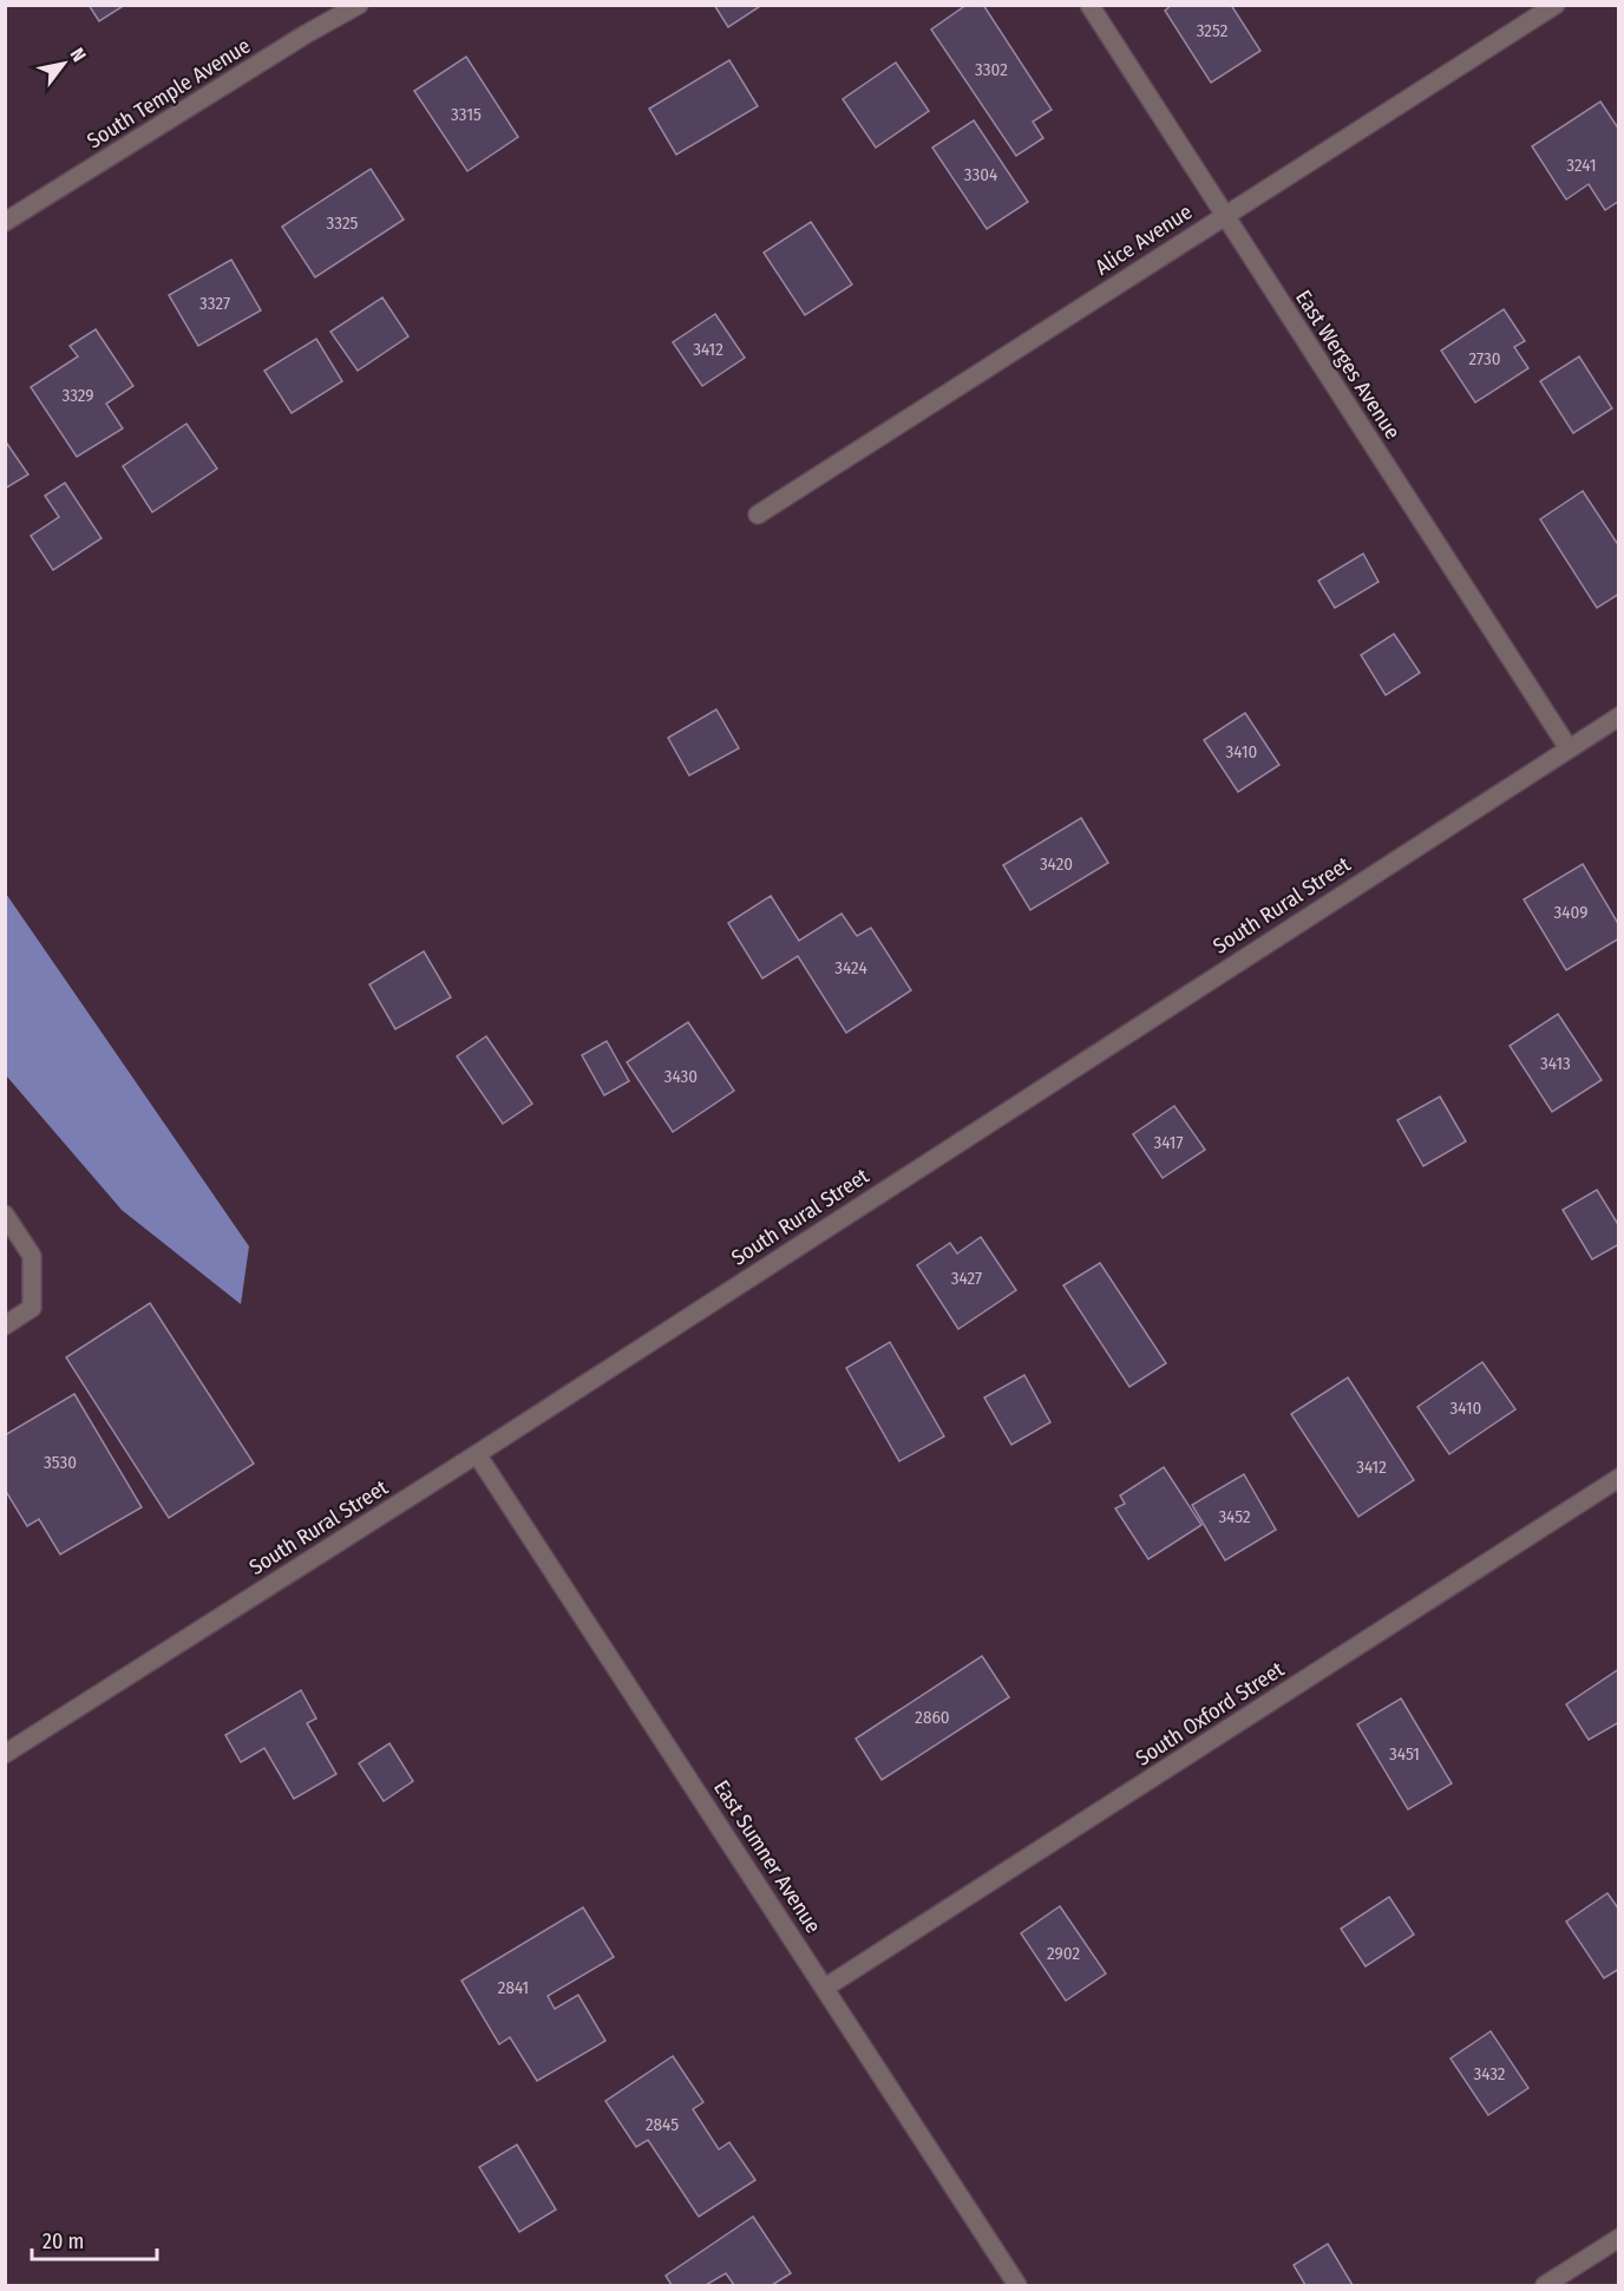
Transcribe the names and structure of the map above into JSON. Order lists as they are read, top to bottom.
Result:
{
  "streets": {
    "street": [
      "South Temple Avenue",
      "Alice Avenue",
      "East Werges Avenue",
      "South Rural Street",
      "South Oxford Street",
      "East Sumner Avenue"
    ]
  },
  "crossings": [
    ["Alice Avenue", "East Werges Avenue"],
    ["East Werges Avenue", "South Rural Street"],
    ["South Rural Street", "East Sumner Avenue"],
    ["South Oxford Street", "East Sumner Avenue"]
  ],
  "house_numbers": [
    "3252",
    "3302",
    "3315",
    "3241",
    "3304",
    "3325",
    "3327",
    "3412",
    "2730",
    "3329",
    "3410",
    "3420",
    "3409",
    "3424",
    "3413",
    "3430",
    "3417",
    "3427",
    "3410",
    "3530",
    "3412",
    "3452",
    "2860",
    "3451",
    "2902",
    "2841",
    "3432",
    "2845"
  ],
  "scale_bar": "20 m",
  "north": "top right"
}
